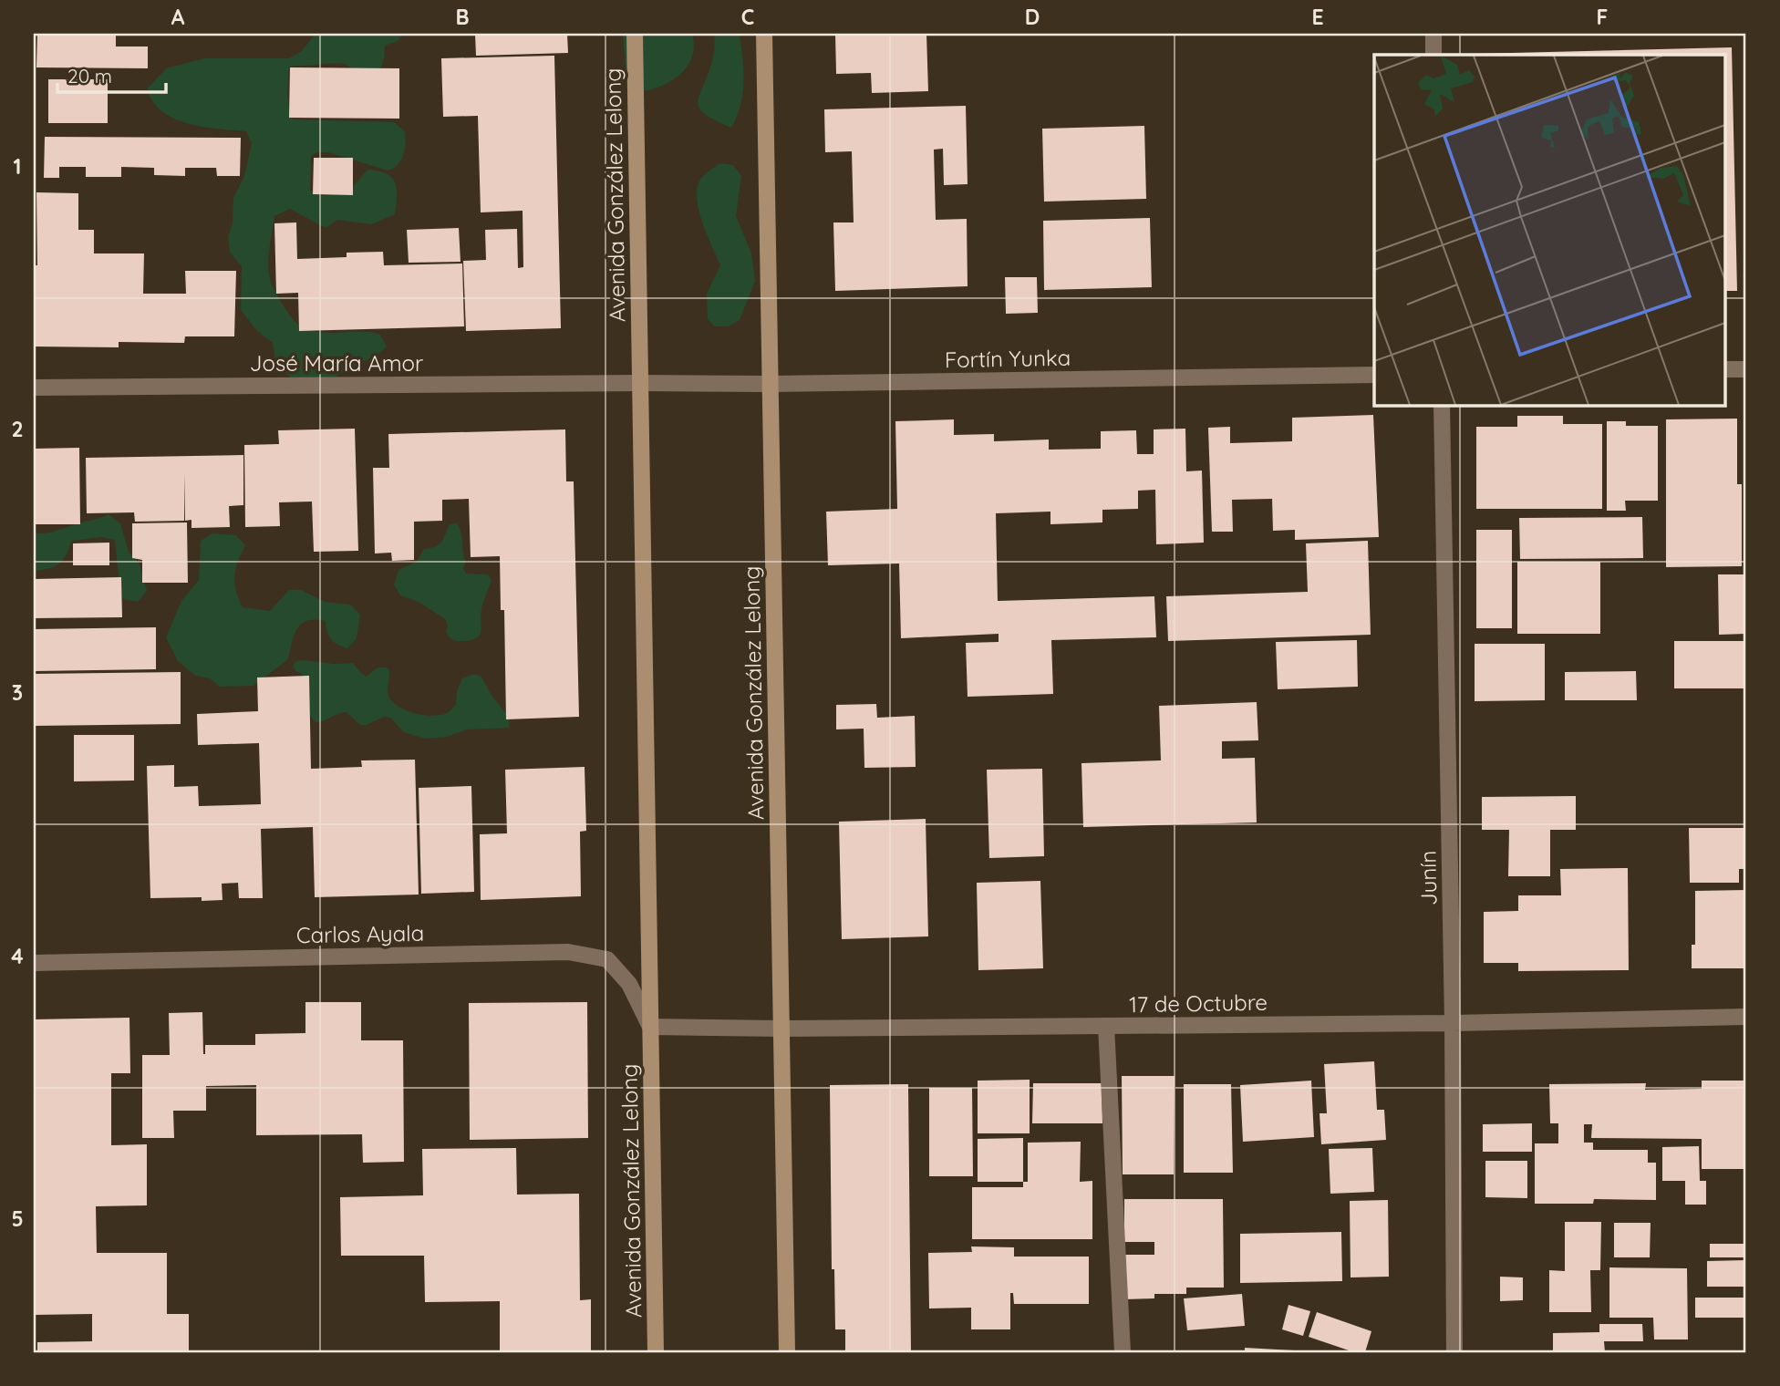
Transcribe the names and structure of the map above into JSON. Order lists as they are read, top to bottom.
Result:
{
  "streets": {
    "main road": ["Avenida González Lelong"],
    "street": [
      "Fortín Yunka",
      "José María Amor",
      "Junín",
      "Carlos Ayala",
      "17 de Octubre"
    ]
  },
  "crossings": [
    ["Avenida González Lelong", "Fortín Yunka"],
    ["Avenida González Lelong", "José María Amor"],
    ["Avenida González Lelong", "Carlos Ayala"],
    ["Avenida González Lelong", "17 de Octubre"],
    ["Fortín Yunka", "José María Amor"],
    ["Junín", "17 de Octubre"],
    ["Carlos Ayala", "17 de Octubre"]
  ],
  "scale_bar": "20 m",
  "grid": {
    "columns": [
      "A",
      "B",
      "C",
      "D",
      "E",
      "F"
    ],
    "rows": [
      "1",
      "2",
      "3",
      "4",
      "5"
    ]
  }
}
